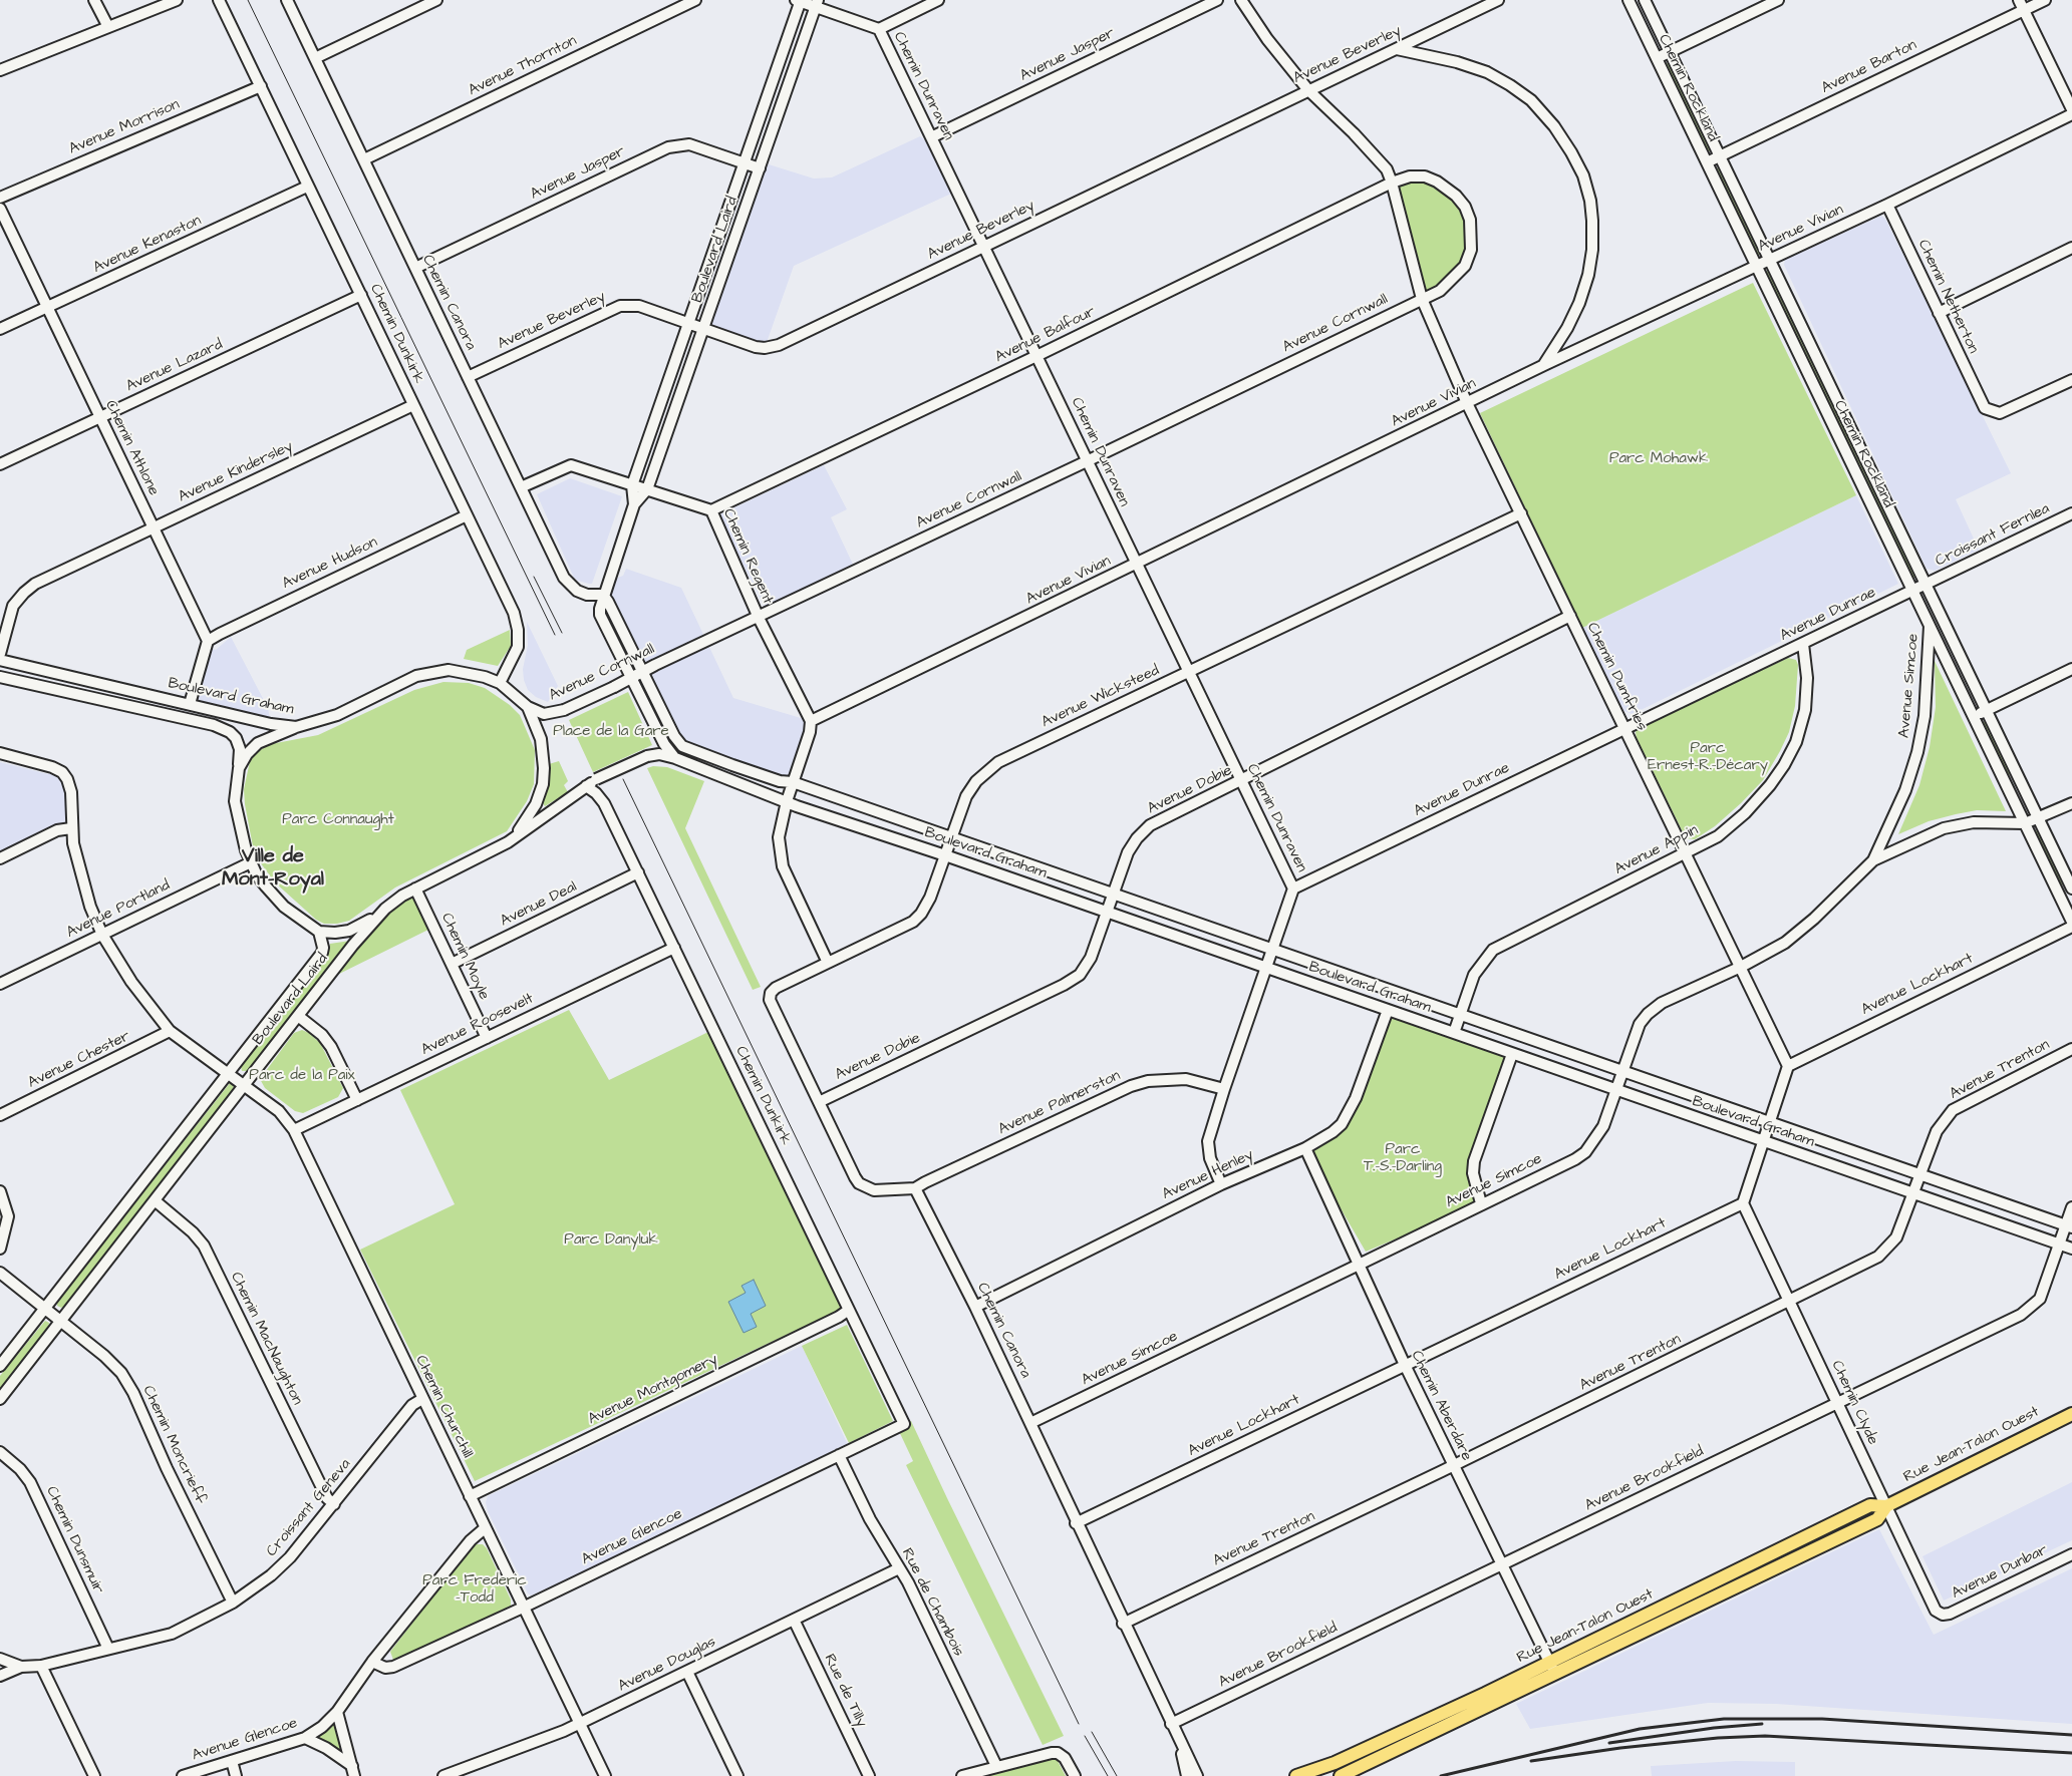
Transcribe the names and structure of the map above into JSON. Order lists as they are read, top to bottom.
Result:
{
  "streets": {
    "main road": ["Rue Jean-Talon Ouest"],
    "street": [
      "Avenue Jasper",
      "Avenue Beverley",
      "Avenue Thornton",
      "Avenue Barton",
      "Chemin Dunraven",
      "Chemin Rockland",
      "Avenue Morrison",
      "Avenue Vivian",
      "Avenue Kenaston",
      "Boulevard Laird",
      "Chemin Netherton",
      "Chemin Canora",
      "Avenue Cornwall",
      "Chemin Dunkirk",
      "Avenue Balfour",
      "Avenue Lazard",
      "Chemin Athlone",
      "Avenue Kindersley",
      "Croissant Fernlea",
      "Chemin Regent",
      "Avenue Hudson",
      "Avenue Dunrae",
      "Chemin Dumfries",
      "Avenue Simcoe",
      "Boulevard Graham",
      "Avenue Wicksteed",
      "Avenue Dobie",
      "Avenue Appin",
      "Avenue Deal",
      "Avenue Portland",
      "Chemin Moyle",
      "Avenue Lockhart",
      "Avenue Roosevelt",
      "Avenue Chester",
      "Avenue Trenton",
      "Avenue Palmerston",
      "Avenue Henley",
      "Chemin MacNaughton",
      "Avenue Montgomery",
      "Chemin Clyde",
      "Chemin Aberdare",
      "Chemin Churchill",
      "Chemin Moncrieff",
      "Avenue Brookfield",
      "Croissant Geneva",
      "Avenue Glencoe",
      "Chemin Dunsmuir",
      "Avenue Dunbar",
      "Rue de Chambois",
      "Avenue Douglas",
      "Rue de Tilly"
    ]
  },
  "crossings": [
    ["Avenue Jasper", "Chemin Dunraven"],
    ["Avenue Jasper", "Boulevard Laird"],
    ["Avenue Jasper", "Chemin Canora"],
    ["Avenue Beverley", "Chemin Dunraven"],
    ["Avenue Beverley", "Boulevard Laird"],
    ["Avenue Beverley", "Chemin Canora"],
    ["Avenue Beverley", "Chemin Dumfries"],
    ["Avenue Thornton", "Chemin Canora"],
    ["Avenue Barton", "Chemin Rockland"],
    ["Chemin Dunraven", "Avenue Vivian"],
    ["Chemin Dunraven", "Avenue Cornwall"],
    ["Chemin Dunraven", "Avenue Balfour"],
    ["Chemin Dunraven", "Avenue Dunrae"],
    ["Chemin Dunraven", "Avenue Wicksteed"],
    ["Chemin Dunraven", "Avenue Dobie"],
    ["Chemin Rockland", "Avenue Vivian"],
    ["Chemin Rockland", "Croissant Fernlea"],
    ["Chemin Rockland", "Avenue Dunrae"],
    ["Chemin Rockland", "Avenue Simcoe"],
    ["Avenue Morrison", "Chemin Dunkirk"],
    ["Avenue Vivian", "Chemin Netherton"],
    ["Avenue Vivian", "Chemin Regent"],
    ["Avenue Vivian", "Chemin Dumfries"],
    ["Avenue Kenaston", "Chemin Dunkirk"],
    ["Avenue Kenaston", "Chemin Athlone"],
    ["Boulevard Laird", "Chemin Canora"],
    ["Boulevard Laird", "Chemin Dunkirk"],
    ["Boulevard Laird", "Chemin Regent"],
    ["Boulevard Laird", "Boulevard Graham"],
    ["Boulevard Laird", "Chemin Moyle"],
    ["Boulevard Laird", "Chemin MacNaughton"],
    ["Boulevard Laird", "Chemin Churchill"],
    ["Boulevard Laird", "Chemin Moncrieff"],
    ["Chemin Canora", "Chemin Regent"],
    ["Chemin Canora", "Avenue Simcoe"],
    ["Chemin Canora", "Avenue Lockhart"],
    ["Chemin Canora", "Avenue Trenton"],
    ["Chemin Canora", "Avenue Palmerston"],
    ["Chemin Canora", "Avenue Henley"],
    ["Chemin Canora", "Avenue Brookfield"],
    ["Avenue Cornwall", "Chemin Regent"],
    ["Avenue Cornwall", "Chemin Dumfries"],
    ["Avenue Cornwall", "Boulevard Graham"],
    ["Chemin Dunkirk", "Avenue Lazard"],
    ["Chemin Dunkirk", "Avenue Kindersley"],
    ["Chemin Dunkirk", "Avenue Hudson"],
    ["Chemin Dunkirk", "Boulevard Graham"],
    ["Chemin Dunkirk", "Avenue Deal"],
    ["Chemin Dunkirk", "Avenue Roosevelt"],
    ["Chemin Dunkirk", "Avenue Montgomery"],
    ["Chemin Dunkirk", "Avenue Glencoe"],
    ["Avenue Balfour", "Chemin Regent"],
    ["Avenue Balfour", "Chemin Dumfries"],
    ["Avenue Lazard", "Chemin Athlone"],
    ["Chemin Athlone", "Avenue Kindersley"],
    ["Chemin Athlone", "Avenue Hudson"],
    ["Croissant Fernlea", "Avenue Dunrae"],
    ["Avenue Dunrae", "Chemin Dumfries"],
    ["Avenue Dunrae", "Avenue Appin"],
    ["Chemin Dumfries", "Avenue Simcoe"],
    ["Chemin Dumfries", "Avenue Wicksteed"],
    ["Chemin Dumfries", "Avenue Dobie"],
    ["Chemin Dumfries", "Avenue Appin"],
    ["Chemin Dumfries", "Avenue Lockhart"],
    ["Avenue Simcoe", "Boulevard Graham"],
    ["Avenue Simcoe", "Chemin Aberdare"],
    ["Boulevard Graham", "Avenue Wicksteed"],
    ["Boulevard Graham", "Avenue Dobie"],
    ["Boulevard Graham", "Avenue Appin"],
    ["Boulevard Graham", "Avenue Trenton"],
    ["Boulevard Graham", "Avenue Henley"],
    ["Boulevard Graham", "Avenue Brookfield"],
    ["Avenue Wicksteed", "Avenue Dobie"],
    ["Avenue Deal", "Chemin Moyle"],
    ["Avenue Portland", "Chemin Churchill"],
    ["Chemin Moyle", "Avenue Roosevelt"],
    ["Avenue Lockhart", "Chemin Clyde"],
    ["Avenue Lockhart", "Chemin Aberdare"],
    ["Avenue Roosevelt", "Chemin Churchill"],
    ["Avenue Chester", "Chemin Churchill"],
    ["Avenue Trenton", "Chemin Clyde"],
    ["Avenue Trenton", "Chemin Aberdare"],
    ["Avenue Henley", "Chemin Aberdare"],
    ["Chemin MacNaughton", "Croissant Geneva"],
    ["Avenue Montgomery", "Chemin Churchill"],
    ["Chemin Clyde", "Rue Jean-Talon Ouest"],
    ["Chemin Clyde", "Avenue Brookfield"],
    ["Chemin Clyde", "Avenue Dunbar"],
    ["Chemin Aberdare", "Rue Jean-Talon Ouest"],
    ["Chemin Aberdare", "Avenue Brookfield"],
    ["Chemin Churchill", "Croissant Geneva"],
    ["Chemin Churchill", "Avenue Glencoe"],
    ["Chemin Churchill", "Avenue Douglas"],
    ["Chemin Moncrieff", "Croissant Geneva"],
    ["Croissant Geneva", "Chemin Dunsmuir"],
    ["Avenue Glencoe", "Rue de Chambois"],
    ["Rue de Chambois", "Avenue Douglas"],
    ["Avenue Douglas", "Rue de Tilly"]
  ],
  "districts": ["Ville de Mont-Royal"],
  "parks": [
    "Parc Mohawk",
    "Place de la Gare",
    "Parc Ernest-R.-Décary",
    "Parc Connaught",
    "Parc de la Paix",
    "Parc T.-S.-Darling",
    "Parc Danyluk",
    "Parc Frederic -Todd"
  ]
}
